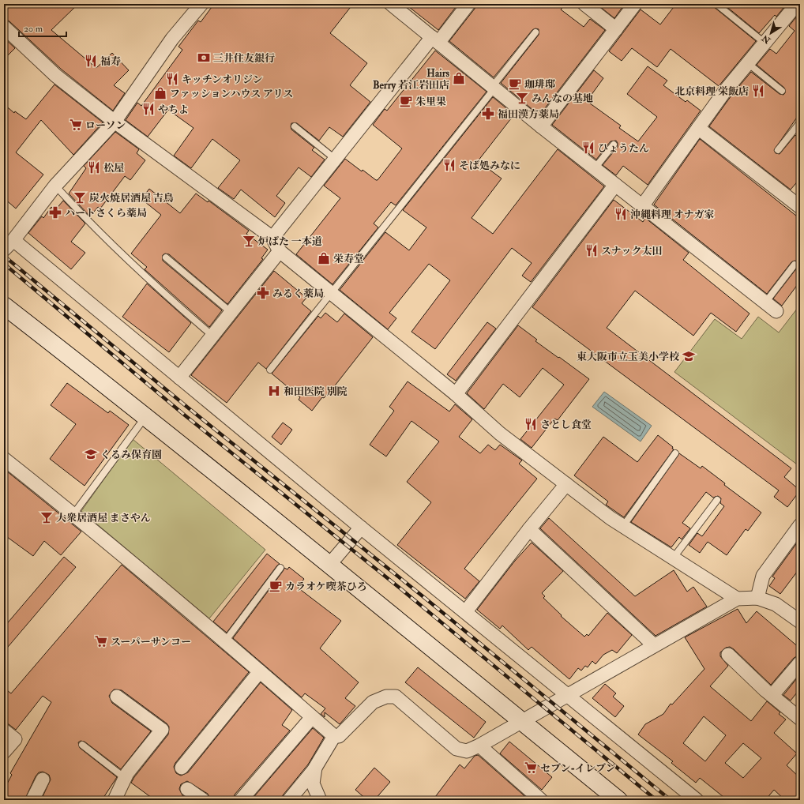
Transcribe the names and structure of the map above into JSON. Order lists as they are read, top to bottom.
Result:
{
  "places": {
    "bank": ["三井住友銀行"],
    "restaurant": [
      "福寿",
      "キッチンオリジン",
      "北京料理 栄飯店",
      "やちよ",
      "ひょうたん",
      "そば処みなに",
      "松屋",
      "沖縄料理 オナガ家",
      "スナック太田",
      "さとし食堂"
    ],
    "shop": ["Hairs Berry 若江岩田店", "ファッションハウス アリス", "栄寿堂"],
    "cafe": ["珈琲邸", "朱里果", "カラオケ喫茶ひろ"],
    "bar": [
      "みんなの基地",
      "炭火焼居酒屋 吉鳥",
      "炉ばた 一本道",
      "大衆居酒屋 まさやん"
    ],
    "pharmacy": ["福田漢方薬局", "ハートさくら薬局", "みるく薬局"],
    "supermarket": ["ローソン", "スーパーサンコー", "セブン-イレブン"],
    "school or university": ["東大阪市立玉美小学校", "くるみ保育園"],
    "hospital": ["和田医院 別院"]
  },
  "scale_bar": "20 m",
  "north": "bottom left"
}
